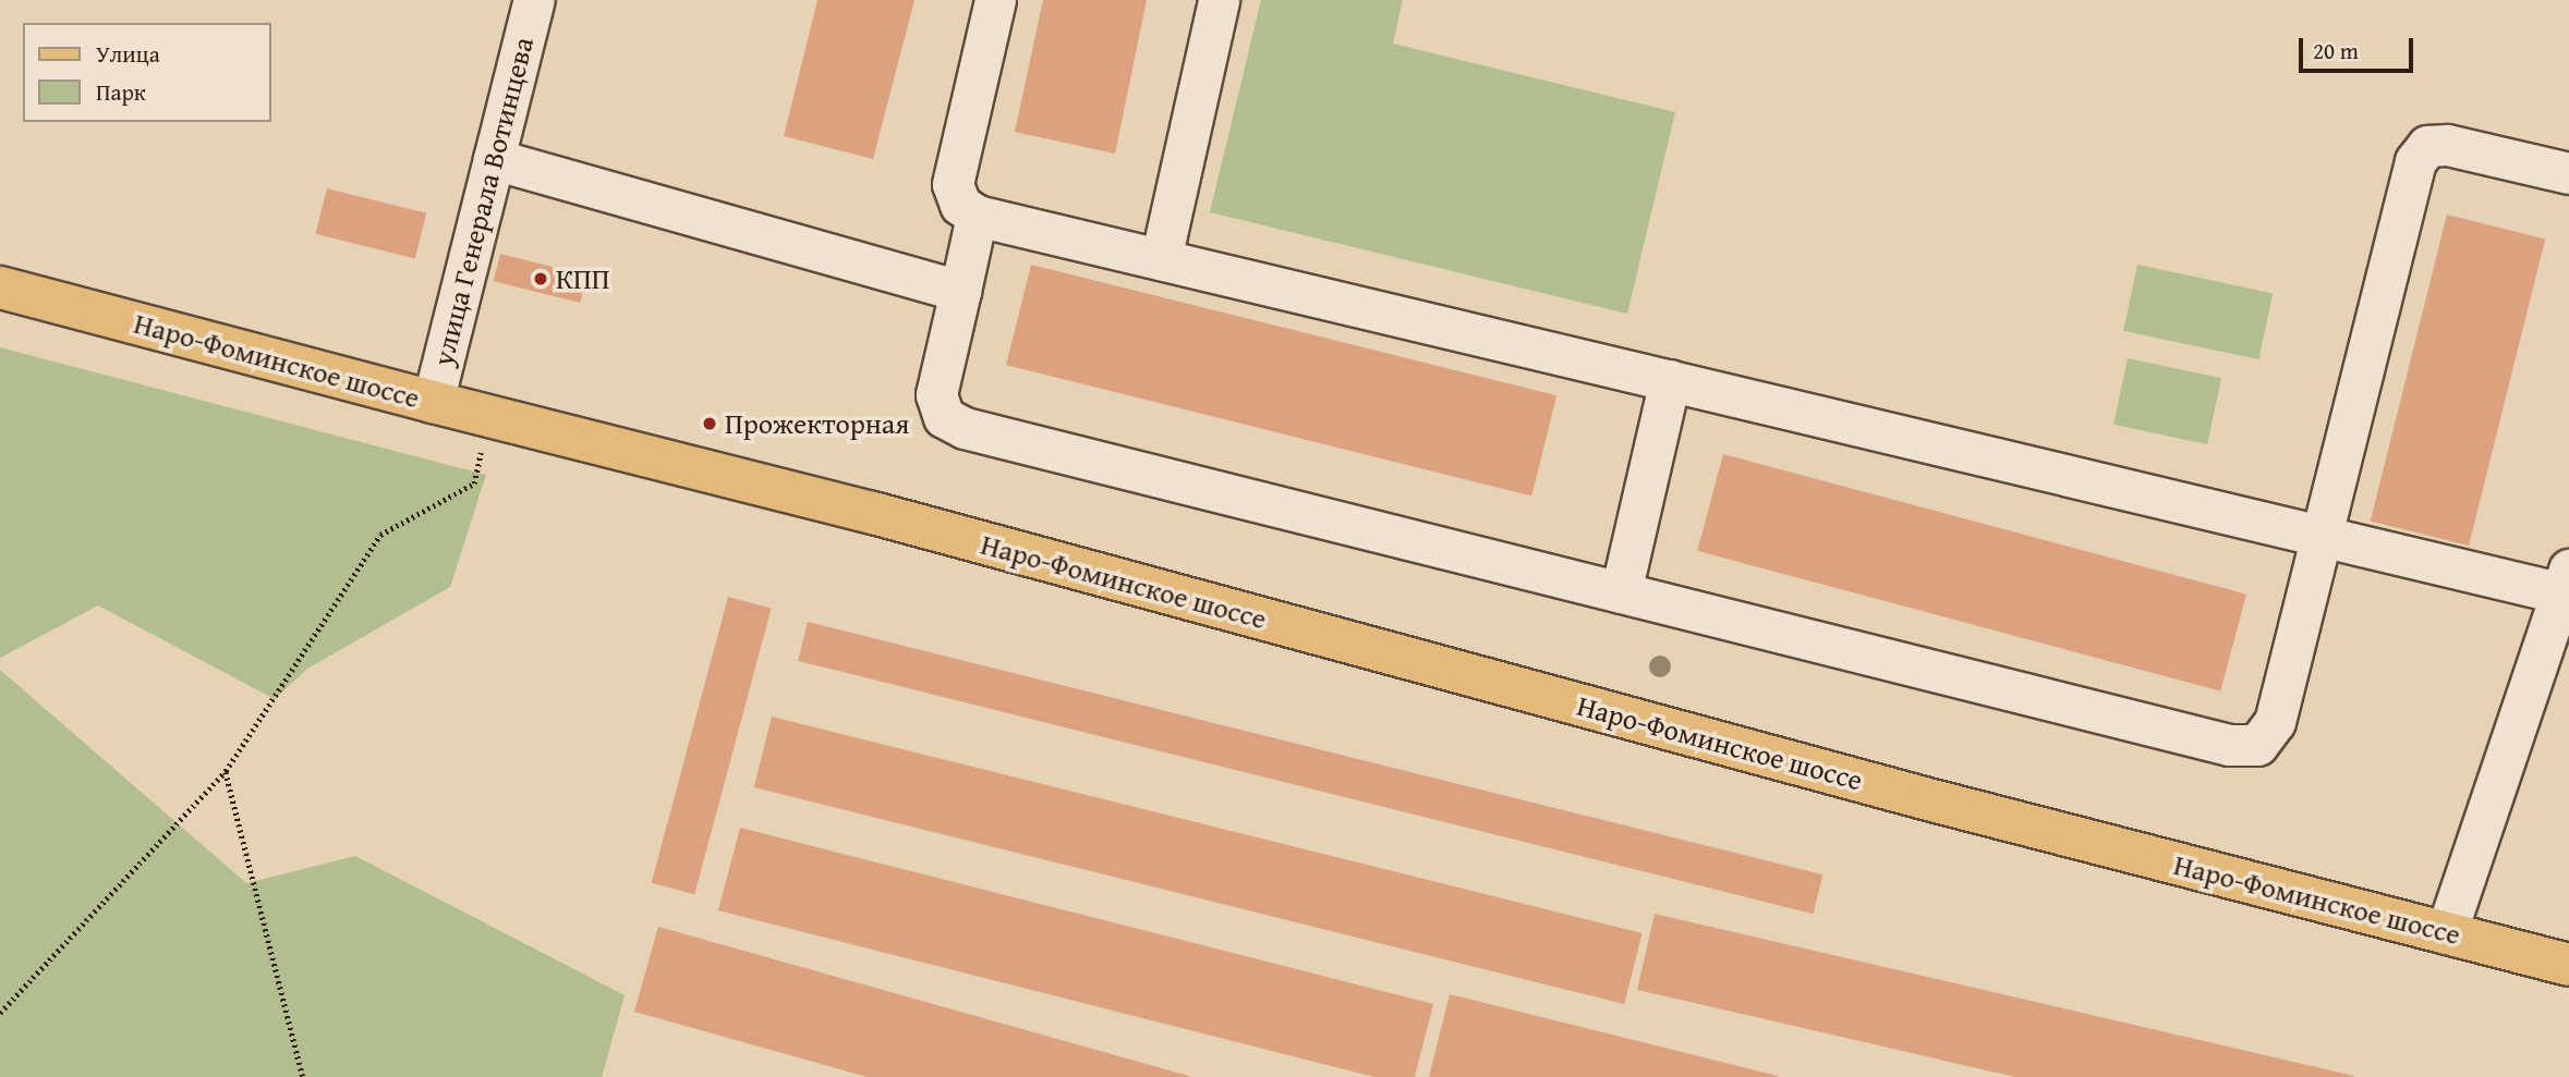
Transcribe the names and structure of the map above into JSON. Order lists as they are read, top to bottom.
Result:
{
  "streets": {
    "main road": ["Наро-Фоминское шоссе"],
    "street": ["улица Генерала Вотинцева"]
  },
  "crossings": [
    ["улица Генерала Вотинцева", "Наро-Фоминское шоссе"]
  ],
  "places": ["КПП", "Прожекторная"],
  "legend": ["Улица", "Парк"],
  "scale_bar": "20 m"
}
